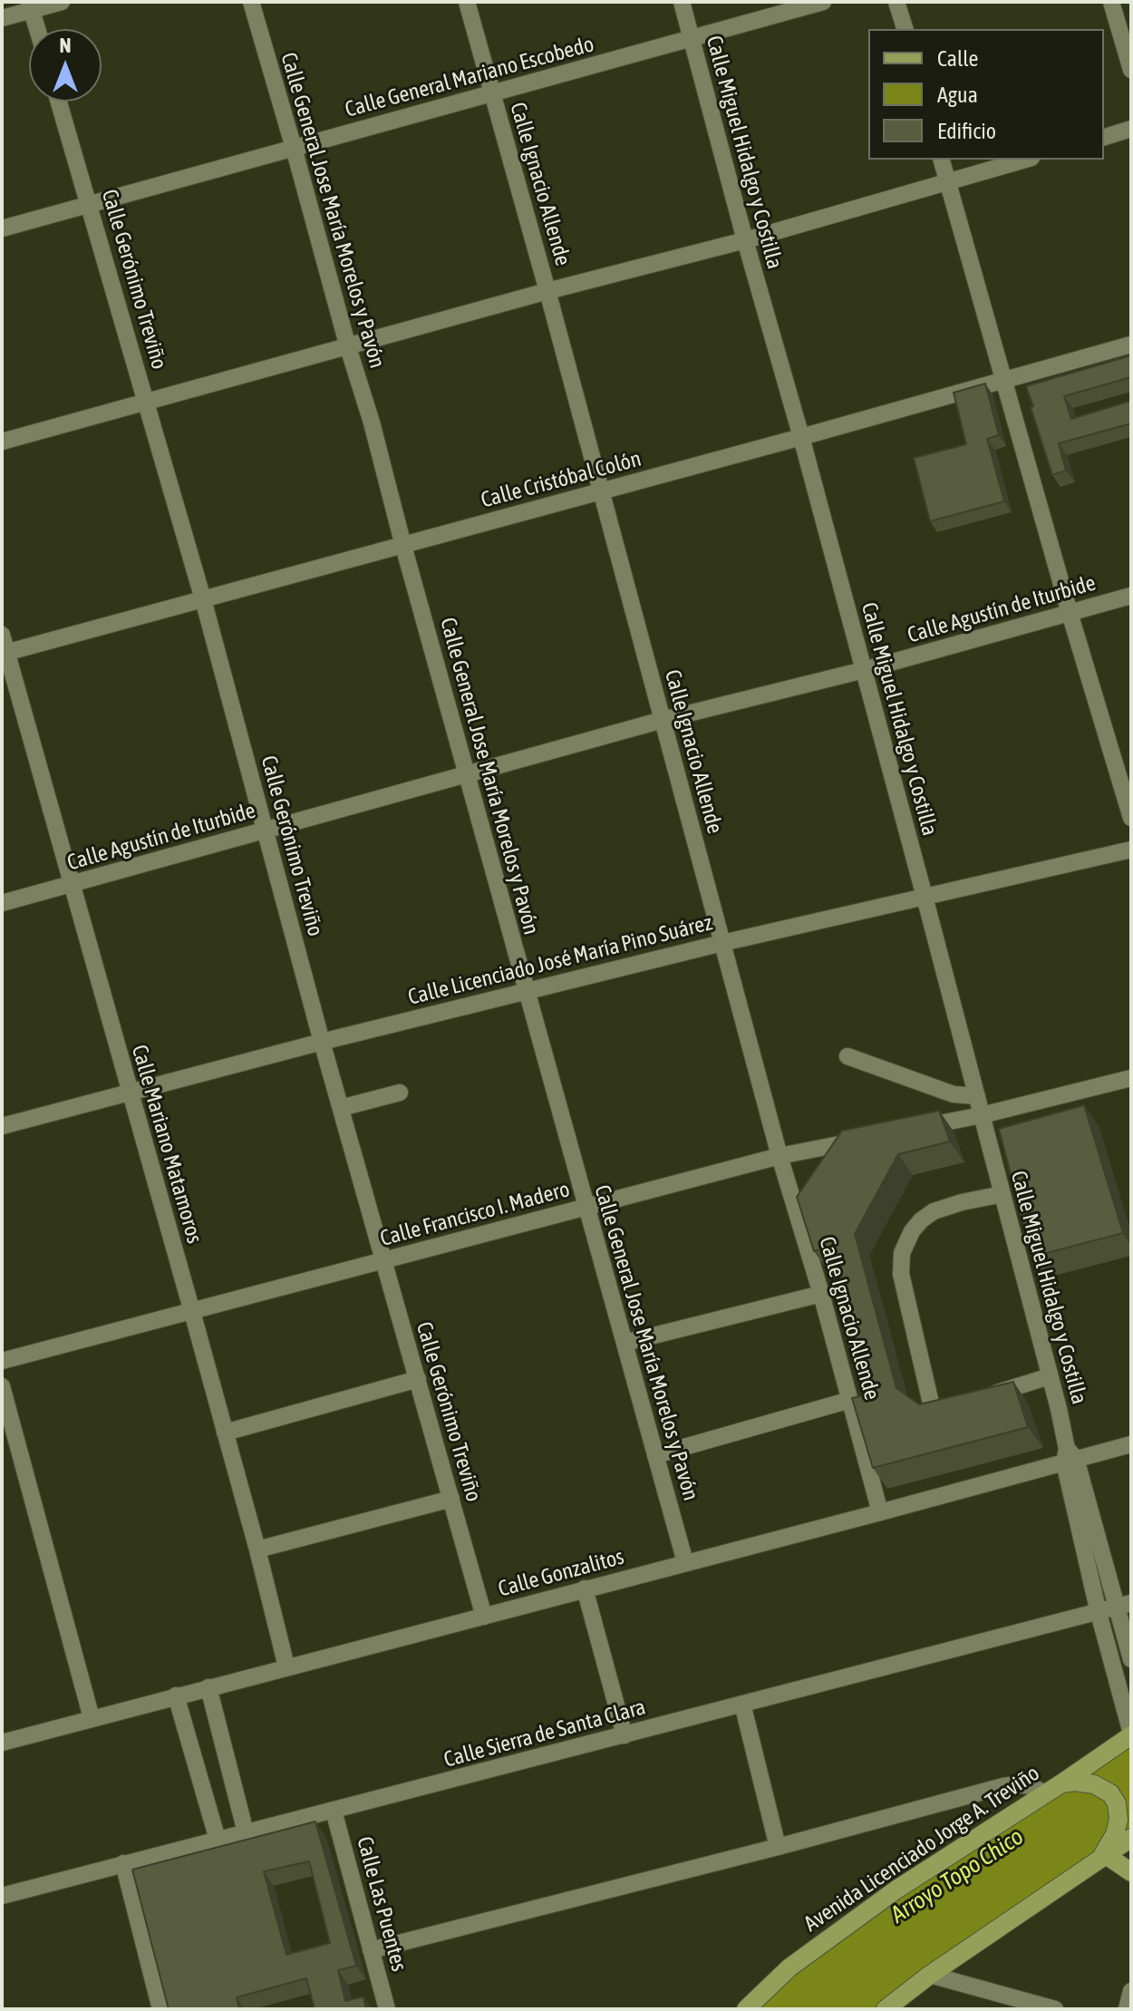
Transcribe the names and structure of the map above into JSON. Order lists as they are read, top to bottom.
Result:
{
  "streets": {
    "main road": ["Avenida Licenciado Jorge A. Treviño"],
    "street": [
      "Calle General Mariano Escobedo",
      "Calle Miguel Hidalgo y Costilla",
      "Calle Ignacio Allende",
      "Calle General Jose María Morelos y Pavón",
      "Calle Gerónimo Treviño",
      "Calle Cristóbal Colón",
      "Calle Agustín de Iturbide",
      "Calle Licenciado José María Pino Suárez",
      "Calle Mariano Matamoros",
      "Calle Francisco I. Madero",
      "Calle Gonzalitos",
      "Calle Sierra de Santa Clara",
      "Calle Las Puentes"
    ]
  },
  "crossings": [
    ["Calle General Mariano Escobedo", "Calle Miguel Hidalgo y Costilla"],
    ["Calle General Mariano Escobedo", "Calle Ignacio Allende"],
    ["Calle General Mariano Escobedo", "Calle General Jose María Morelos y Pavón"],
    ["Calle General Mariano Escobedo", "Calle Gerónimo Treviño"],
    ["Calle Miguel Hidalgo y Costilla", "Calle Cristóbal Colón"],
    ["Calle Miguel Hidalgo y Costilla", "Calle Agustín de Iturbide"],
    ["Calle Miguel Hidalgo y Costilla", "Calle Licenciado José María Pino Suárez"],
    ["Calle Miguel Hidalgo y Costilla", "Calle Gonzalitos"],
    ["Calle Ignacio Allende", "Calle Cristóbal Colón"],
    ["Calle Ignacio Allende", "Calle Agustín de Iturbide"],
    ["Calle Ignacio Allende", "Calle Licenciado José María Pino Suárez"],
    ["Calle Ignacio Allende", "Calle Francisco I. Madero"],
    ["Calle Ignacio Allende", "Calle Gonzalitos"],
    ["Calle General Jose María Morelos y Pavón", "Calle Cristóbal Colón"],
    ["Calle General Jose María Morelos y Pavón", "Calle Agustín de Iturbide"],
    ["Calle General Jose María Morelos y Pavón", "Calle Licenciado José María Pino Suárez"],
    ["Calle General Jose María Morelos y Pavón", "Calle Francisco I. Madero"],
    ["Calle General Jose María Morelos y Pavón", "Calle Gonzalitos"],
    ["Calle Gerónimo Treviño", "Calle Cristóbal Colón"],
    ["Calle Gerónimo Treviño", "Calle Agustín de Iturbide"],
    ["Calle Gerónimo Treviño", "Calle Licenciado José María Pino Suárez"],
    ["Calle Gerónimo Treviño", "Calle Francisco I. Madero"],
    ["Calle Gerónimo Treviño", "Calle Gonzalitos"],
    ["Calle Cristóbal Colón", "Calle Mariano Matamoros"],
    ["Calle Agustín de Iturbide", "Calle Mariano Matamoros"],
    ["Calle Licenciado José María Pino Suárez", "Calle Mariano Matamoros"],
    ["Calle Mariano Matamoros", "Calle Francisco I. Madero"],
    ["Calle Mariano Matamoros", "Calle Gonzalitos"],
    ["Calle Sierra de Santa Clara", "Calle Las Puentes"]
  ],
  "water": ["Arroyo Topo Chico"],
  "legend": ["Calle", "Agua", "Edificio"],
  "north": "top"
}
